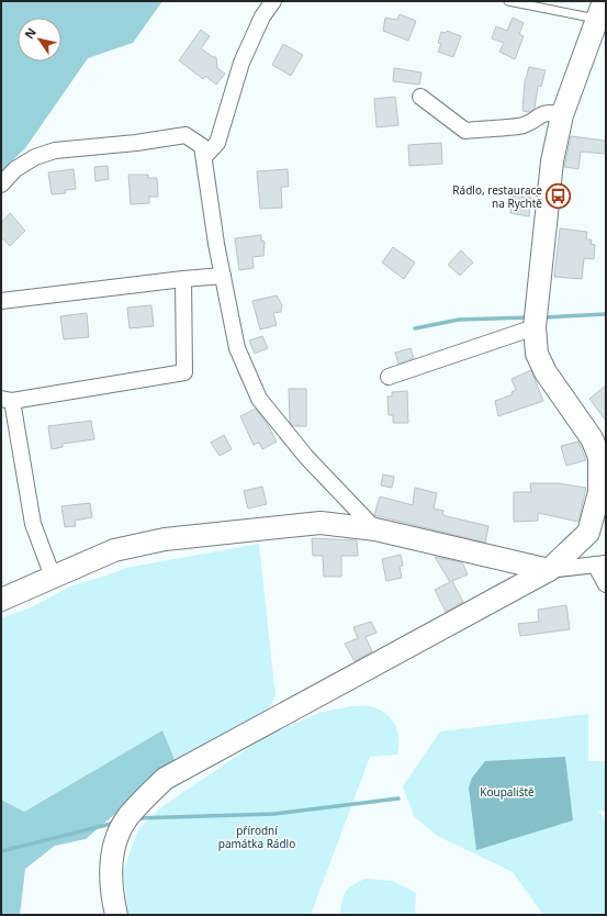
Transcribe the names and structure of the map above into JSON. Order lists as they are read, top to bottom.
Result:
{
  "parks": ["Koupaliště", "přírodní památka Rádlo"],
  "places": {
    "bus stop": ["Rádlo, restaurace na Rychtě"]
  },
  "north": "top left"
}
